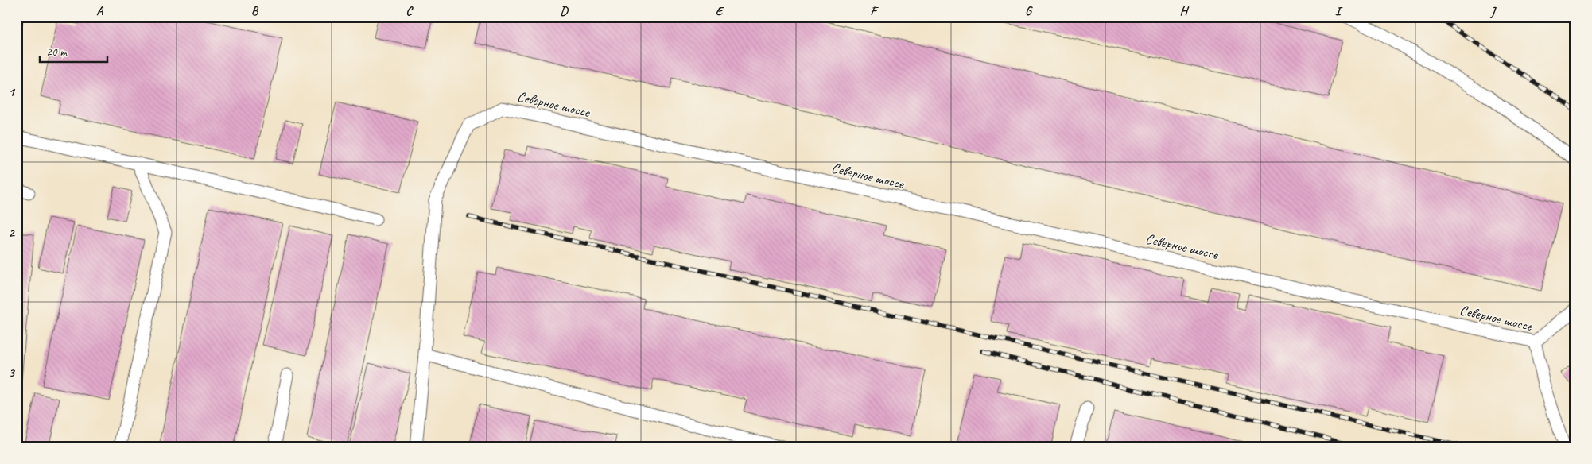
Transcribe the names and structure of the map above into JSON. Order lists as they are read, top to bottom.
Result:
{
  "streets": {
    "lane": ["Северное шоссе"]
  },
  "scale_bar": "20 m",
  "grid": {
    "columns": [
      "A",
      "B",
      "C",
      "D",
      "E",
      "F",
      "G",
      "H",
      "I",
      "J"
    ],
    "rows": ["1", "2", "3"]
  }
}
